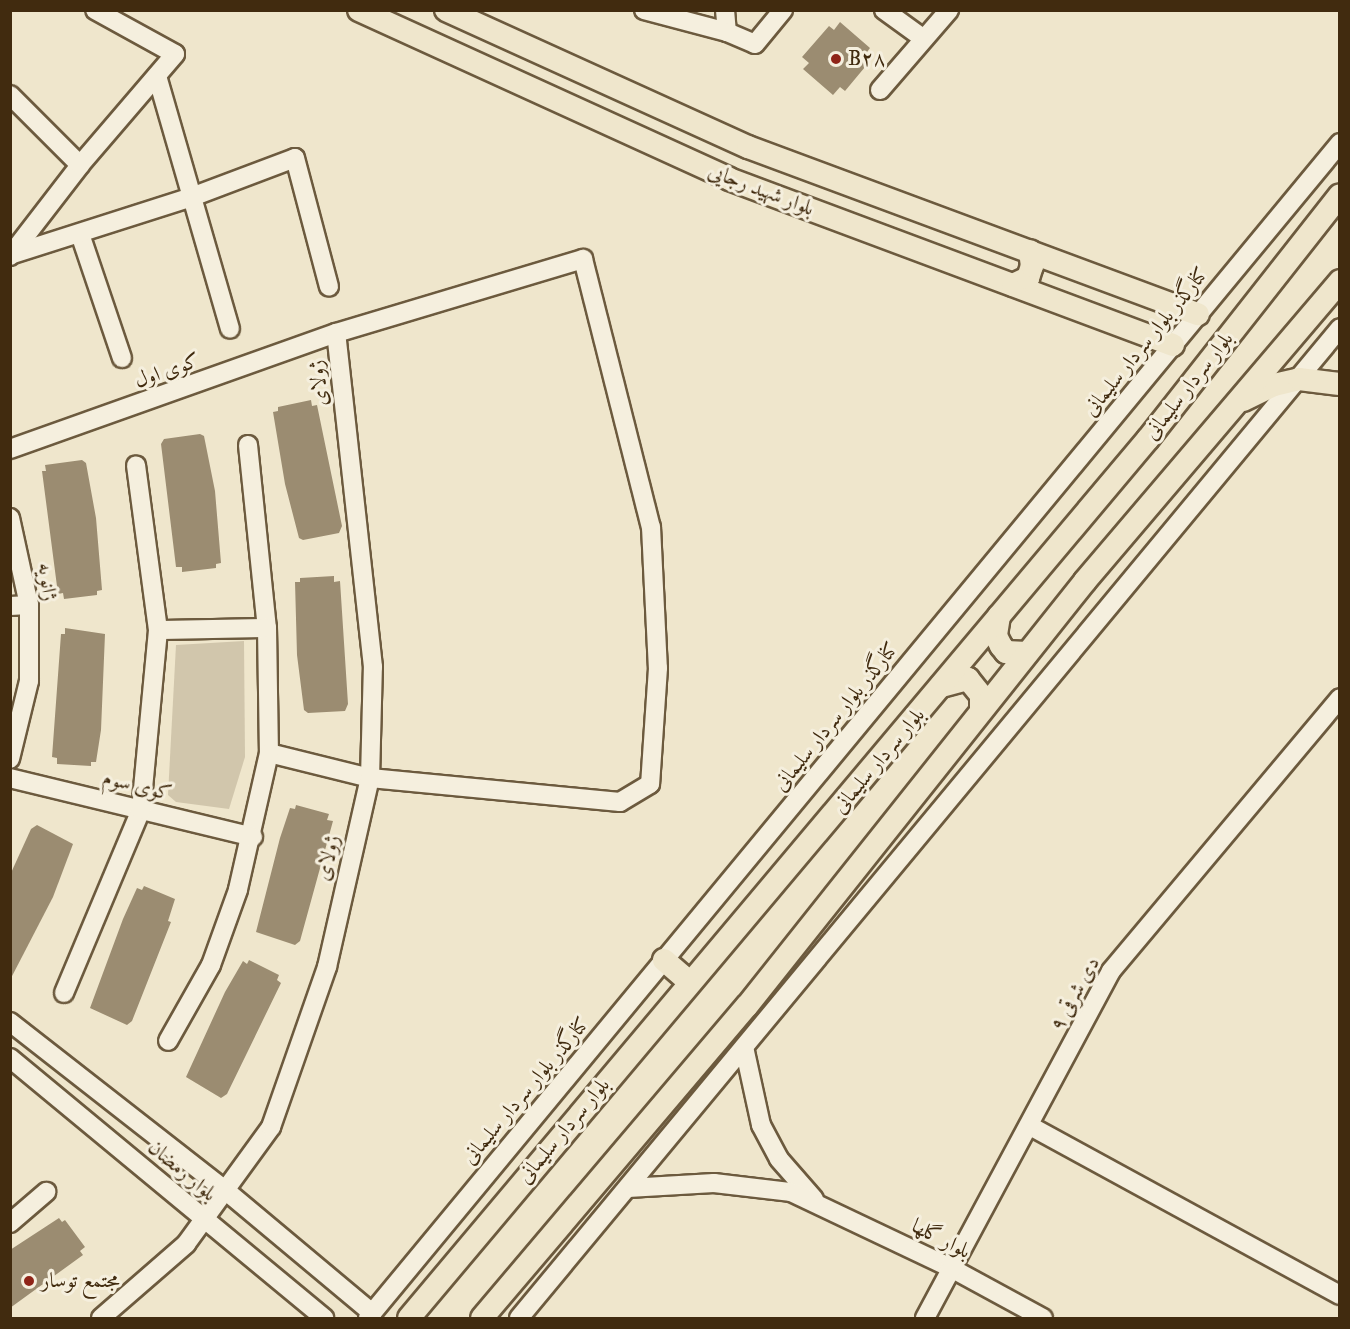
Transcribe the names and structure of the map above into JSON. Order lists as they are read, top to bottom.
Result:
{
  "streets": {
    "main road": ["بلوار شهید رجایی", "بلوار سردار سلیمانی"],
    "street": [
      "کنارگذر بلوار سردار سلیمانی",
      "کوی اول",
      "ژولای",
      "ژانویه",
      "کوی سوم",
      "۹ دی شرقی",
      "بلوار رمضان",
      "بلوار گلها"
    ]
  },
  "crossings": [
    ["بلوار شهید رجایی", "کنارگذر بلوار سردار سلیمانی"],
    ["کنارگذر بلوار سردار سلیمانی", "بلوار رمضان"],
    ["کوی اول", "ژولای"],
    ["ژولای", "بلوار رمضان"],
    ["۹ دی شرقی", "بلوار گلها"]
  ],
  "places": ["B۲۸", "مجتمع توسار"]
}
